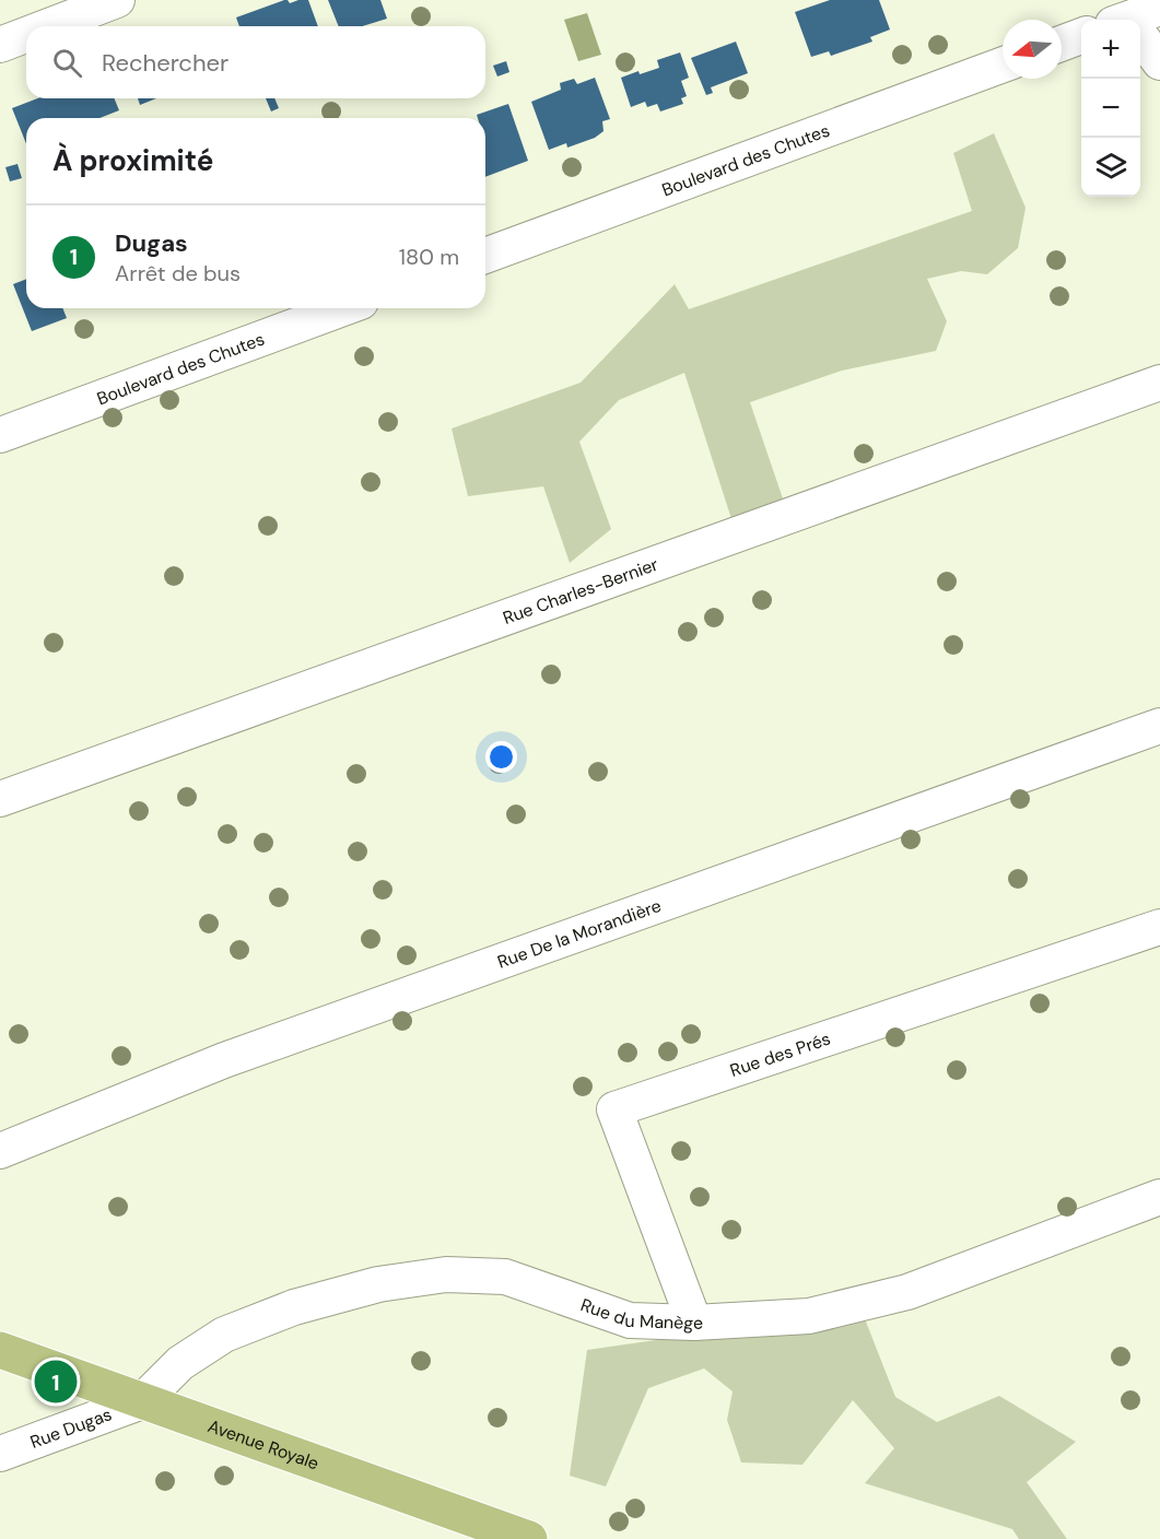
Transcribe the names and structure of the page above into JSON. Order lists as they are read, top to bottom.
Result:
{
  "streets": {
    "main road": ["Avenue Royale"],
    "street": [
      "Boulevard des Chutes",
      "Rue Charles-Bernier",
      "Rue De la Morandière",
      "Rue des Prés",
      "Rue du Manège",
      "Rue Dugas"
    ]
  },
  "crossings": [
    ["Rue des Prés", "Rue du Manège"],
    ["Rue du Manège", "Rue Dugas"],
    ["Rue du Manège", "Avenue Royale"],
    ["Rue Dugas", "Avenue Royale"]
  ],
  "north": "left",
  "page": {
    "map_buttons": ["+", "−"],
    "search": "Rechercher",
    "heading": "À proximité",
    "list": [
      {
        "mark": "1",
        "name": "Dugas",
        "note": "Arrêt de bus",
        "value": "180 m"
      }
    ],
    "pins": "1"
  }
}
